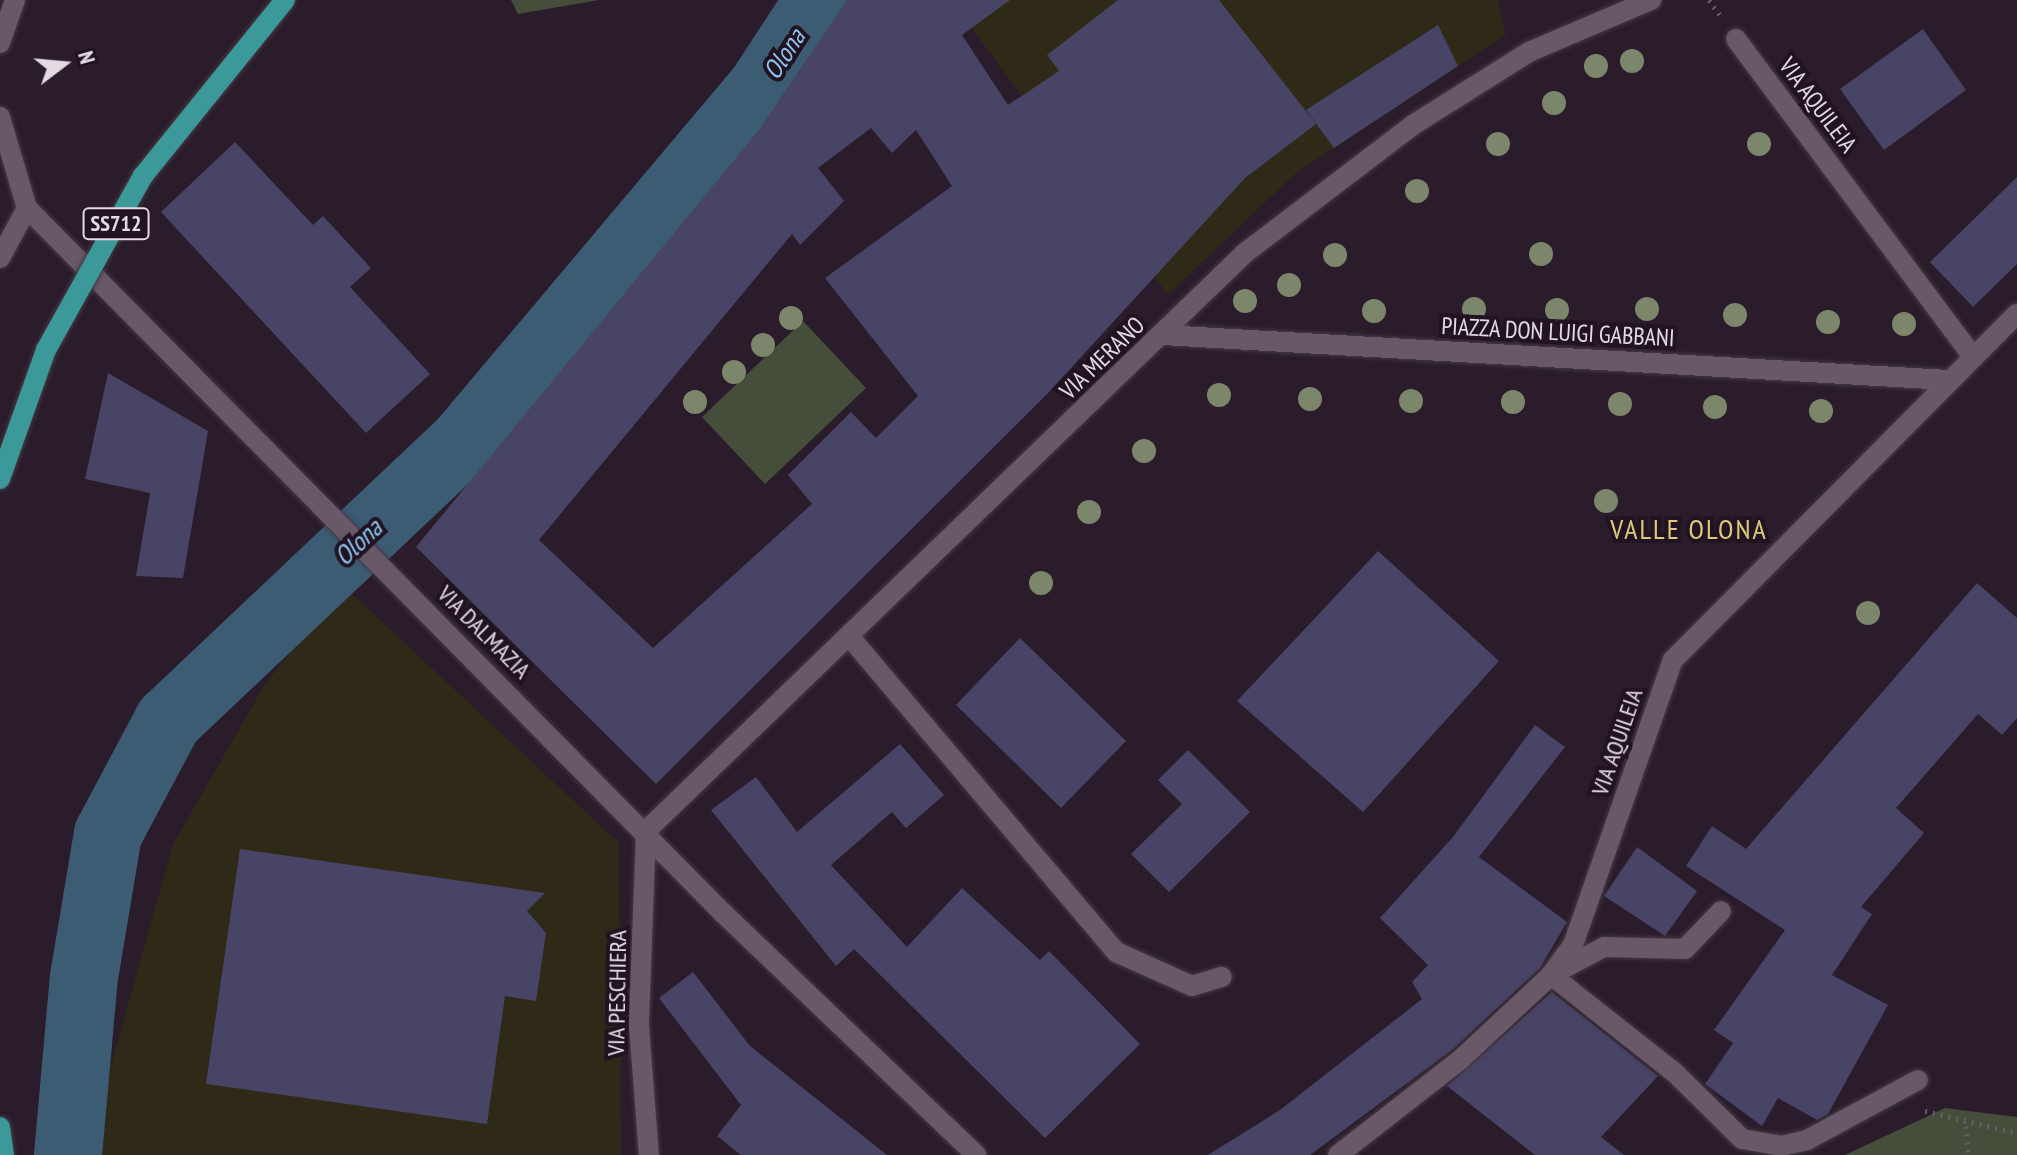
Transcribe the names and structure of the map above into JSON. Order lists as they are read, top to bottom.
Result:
{
  "streets": {
    "main road": ["SS712"],
    "street": [
      "VIA AQUILEIA",
      "PIAZZA DON LUIGI GABBANI",
      "VIA MERANO",
      "VIA DALMAZIA",
      "VIA PESCHIERA"
    ]
  },
  "crossings": [
    ["VIA AQUILEIA", "PIAZZA DON LUIGI GABBANI"],
    ["PIAZZA DON LUIGI GABBANI", "VIA MERANO"],
    ["VIA MERANO", "VIA DALMAZIA"],
    ["VIA MERANO", "VIA PESCHIERA"],
    ["VIA DALMAZIA", "VIA PESCHIERA"]
  ],
  "districts": ["VALLE OLONA"],
  "water": ["Olona"],
  "north": "right"
}
